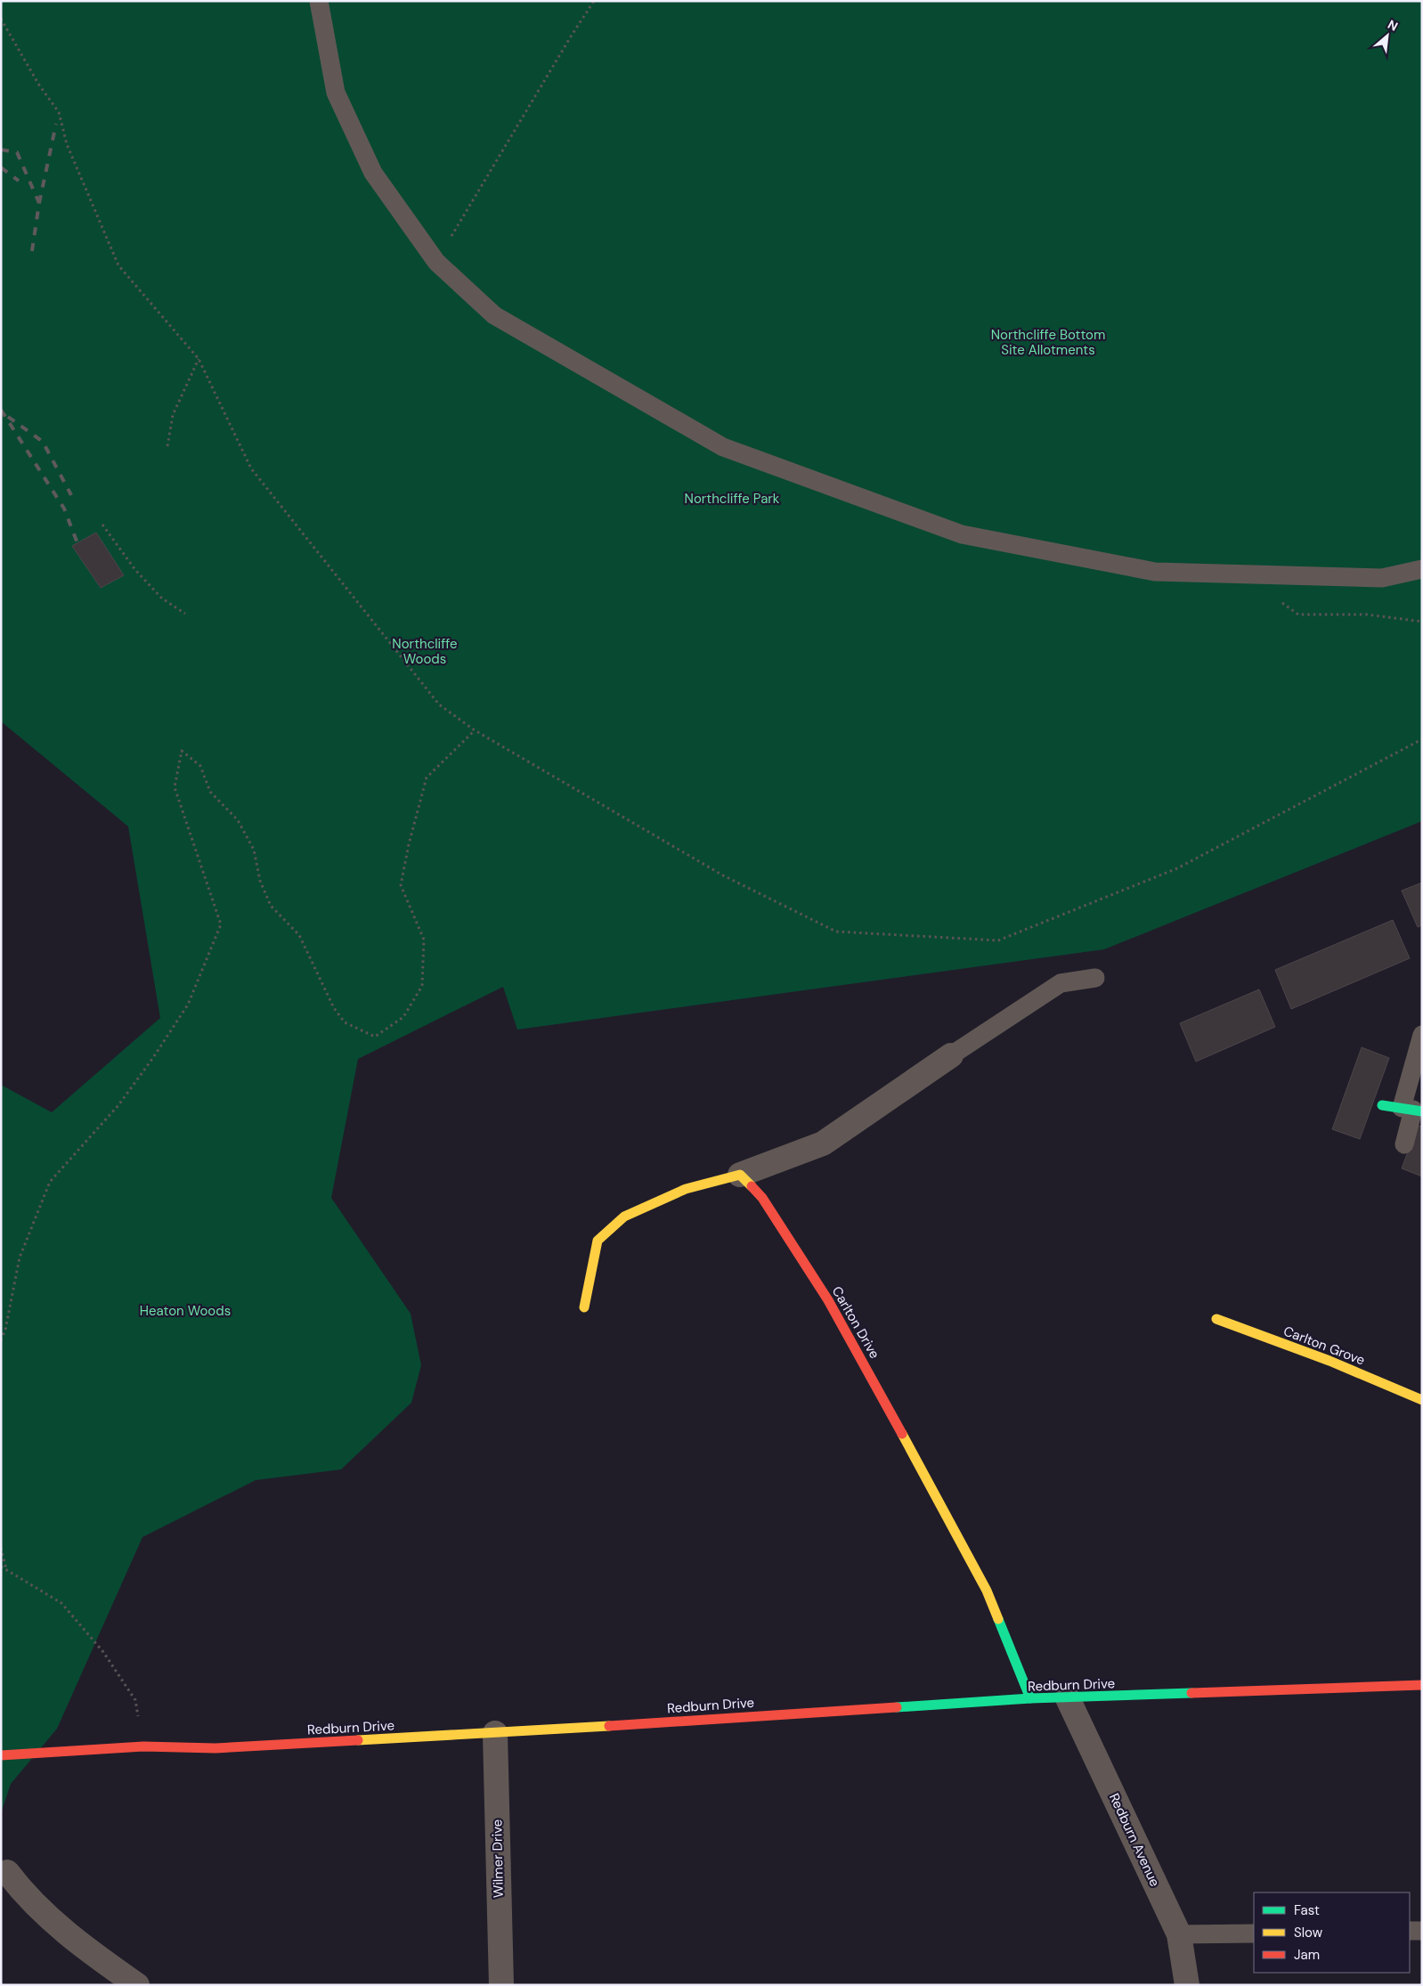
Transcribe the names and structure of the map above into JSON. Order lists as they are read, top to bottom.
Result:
{
  "streets": {
    "street": [
      "Carlton Drive",
      "Carlton Grove",
      "Redburn Drive",
      "Redburn Avenue",
      "Wilmer Drive"
    ]
  },
  "crossings": [
    ["Carlton Drive", "Redburn Drive"],
    ["Redburn Drive", "Redburn Avenue"],
    ["Redburn Drive", "Wilmer Drive"]
  ],
  "parks": [
    "Northcliffe Bottom Site Allotments",
    "Northcliffe Park",
    "Northcliffe Woods",
    "Heaton Woods"
  ],
  "legend": ["Fast", "Slow", "Jam"],
  "north": "top right"
}
